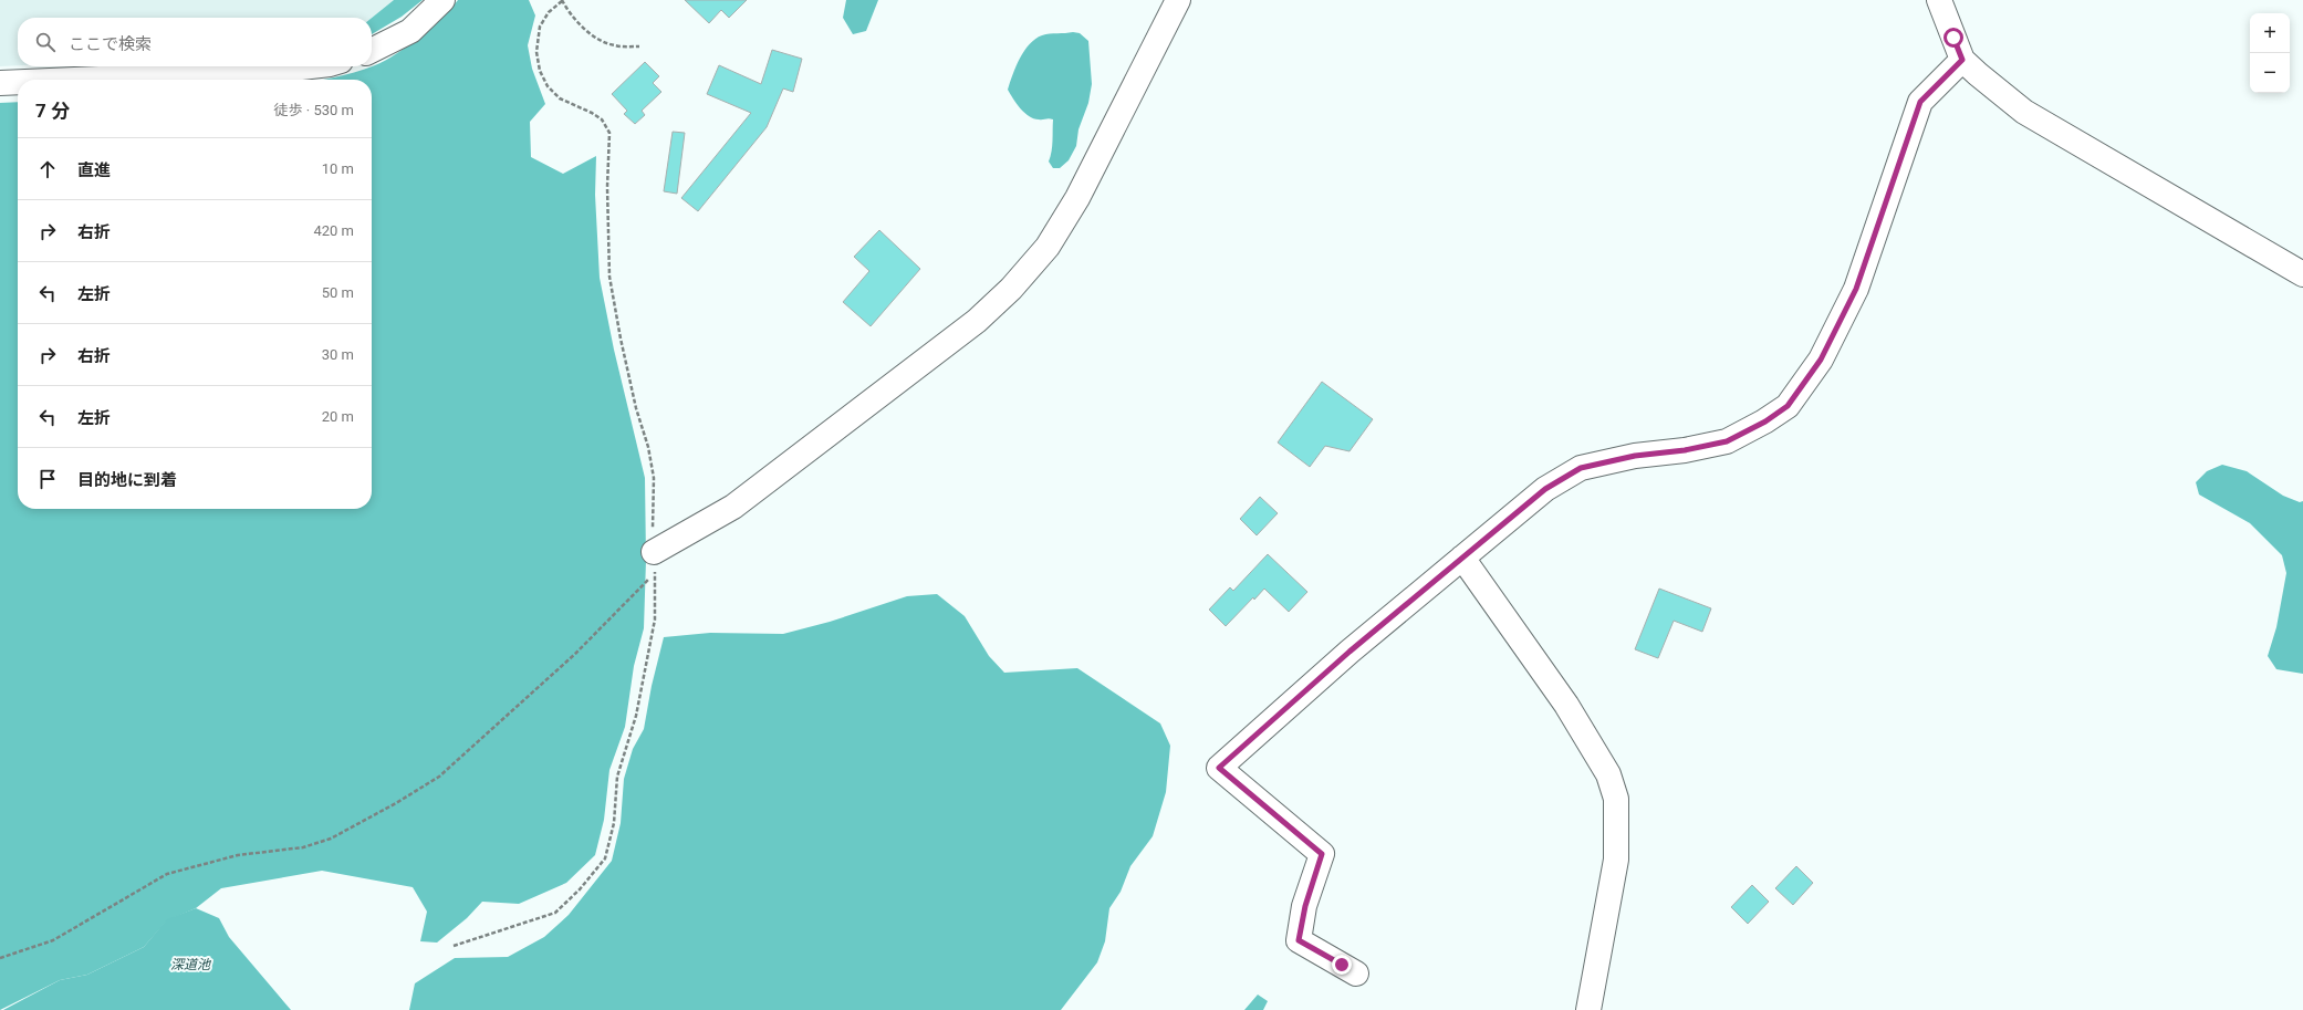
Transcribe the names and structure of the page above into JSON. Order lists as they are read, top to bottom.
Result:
{
  "water": ["深道池"],
  "page": {
    "map_buttons": ["+", "−"],
    "search": "ここで検索",
    "heading": ["7 分", "徒歩 · 530 m"],
    "list": [
      ["直進", "10 m"],
      ["右折", "420 m"],
      ["左折", "50 m"],
      ["右折", "30 m"],
      ["左折", "20 m"],
      "目的地に到着"
    ]
  }
}
